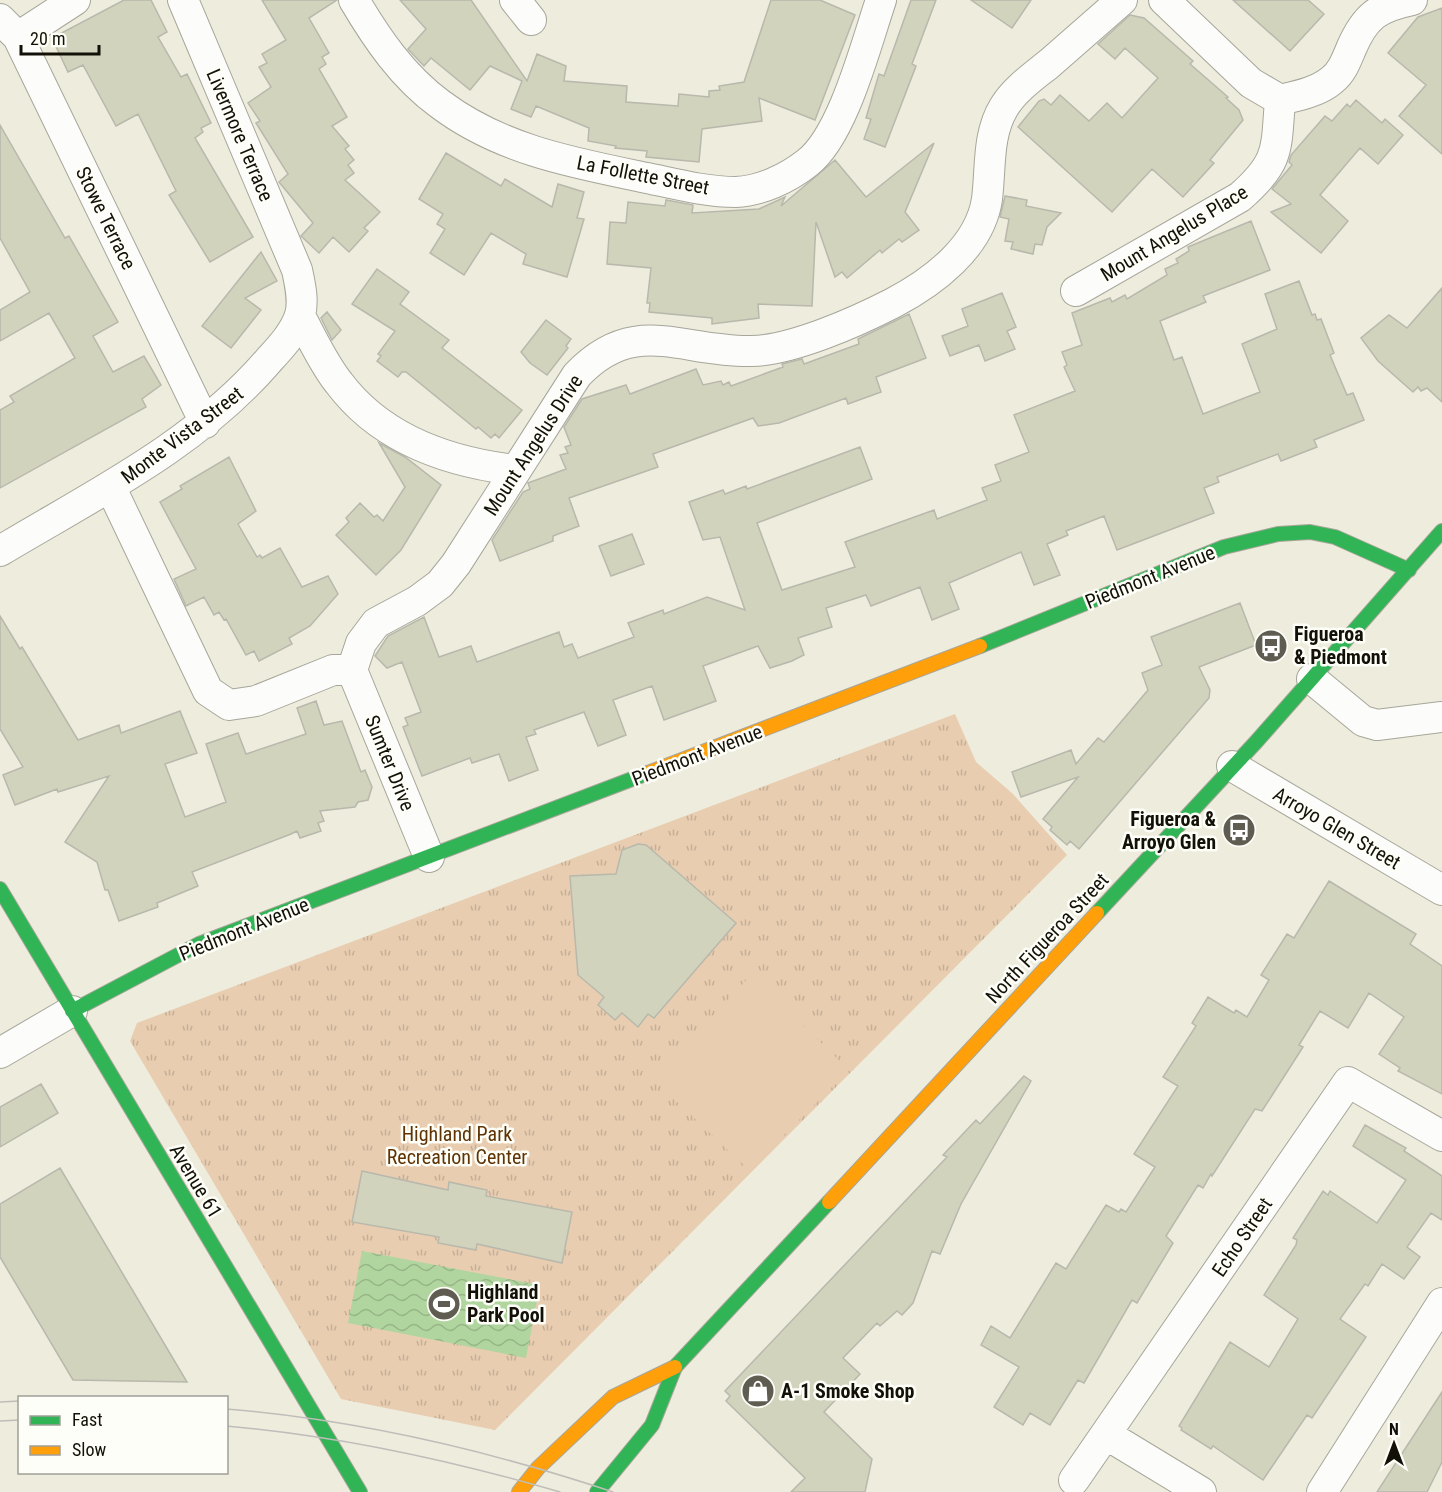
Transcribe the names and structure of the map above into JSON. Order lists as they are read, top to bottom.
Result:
{
  "streets": {
    "street": [
      "Livermore Terrace",
      "La Follette Street",
      "Stowe Terrace",
      "Mount Angelus Place",
      "Monte Vista Street",
      "Mount Angelus Drive",
      "Piedmont Avenue",
      "Sumter Drive",
      "Arroyo Glen Street",
      "North Figueroa Street",
      "Avenue 61",
      "Echo Street"
    ]
  },
  "crossings": [
    ["Livermore Terrace", "Monte Vista Street"],
    ["Stowe Terrace", "Monte Vista Street"],
    ["Mount Angelus Drive", "Sumter Drive"],
    ["Piedmont Avenue", "Sumter Drive"],
    ["Piedmont Avenue", "North Figueroa Street"],
    ["Piedmont Avenue", "Avenue 61"],
    ["Arroyo Glen Street", "North Figueroa Street"]
  ],
  "parks": ["Highland Park Recreation Center"],
  "places": {
    "bus stop": ["Figueroa & Piedmont", "Figueroa & Arroyo Glen"],
    "sports": ["Highland Park Pool"],
    "shop": ["A-1 Smoke Shop"]
  },
  "legend": ["Fast", "Slow"],
  "scale_bar": "20 m",
  "north": "top"
}
